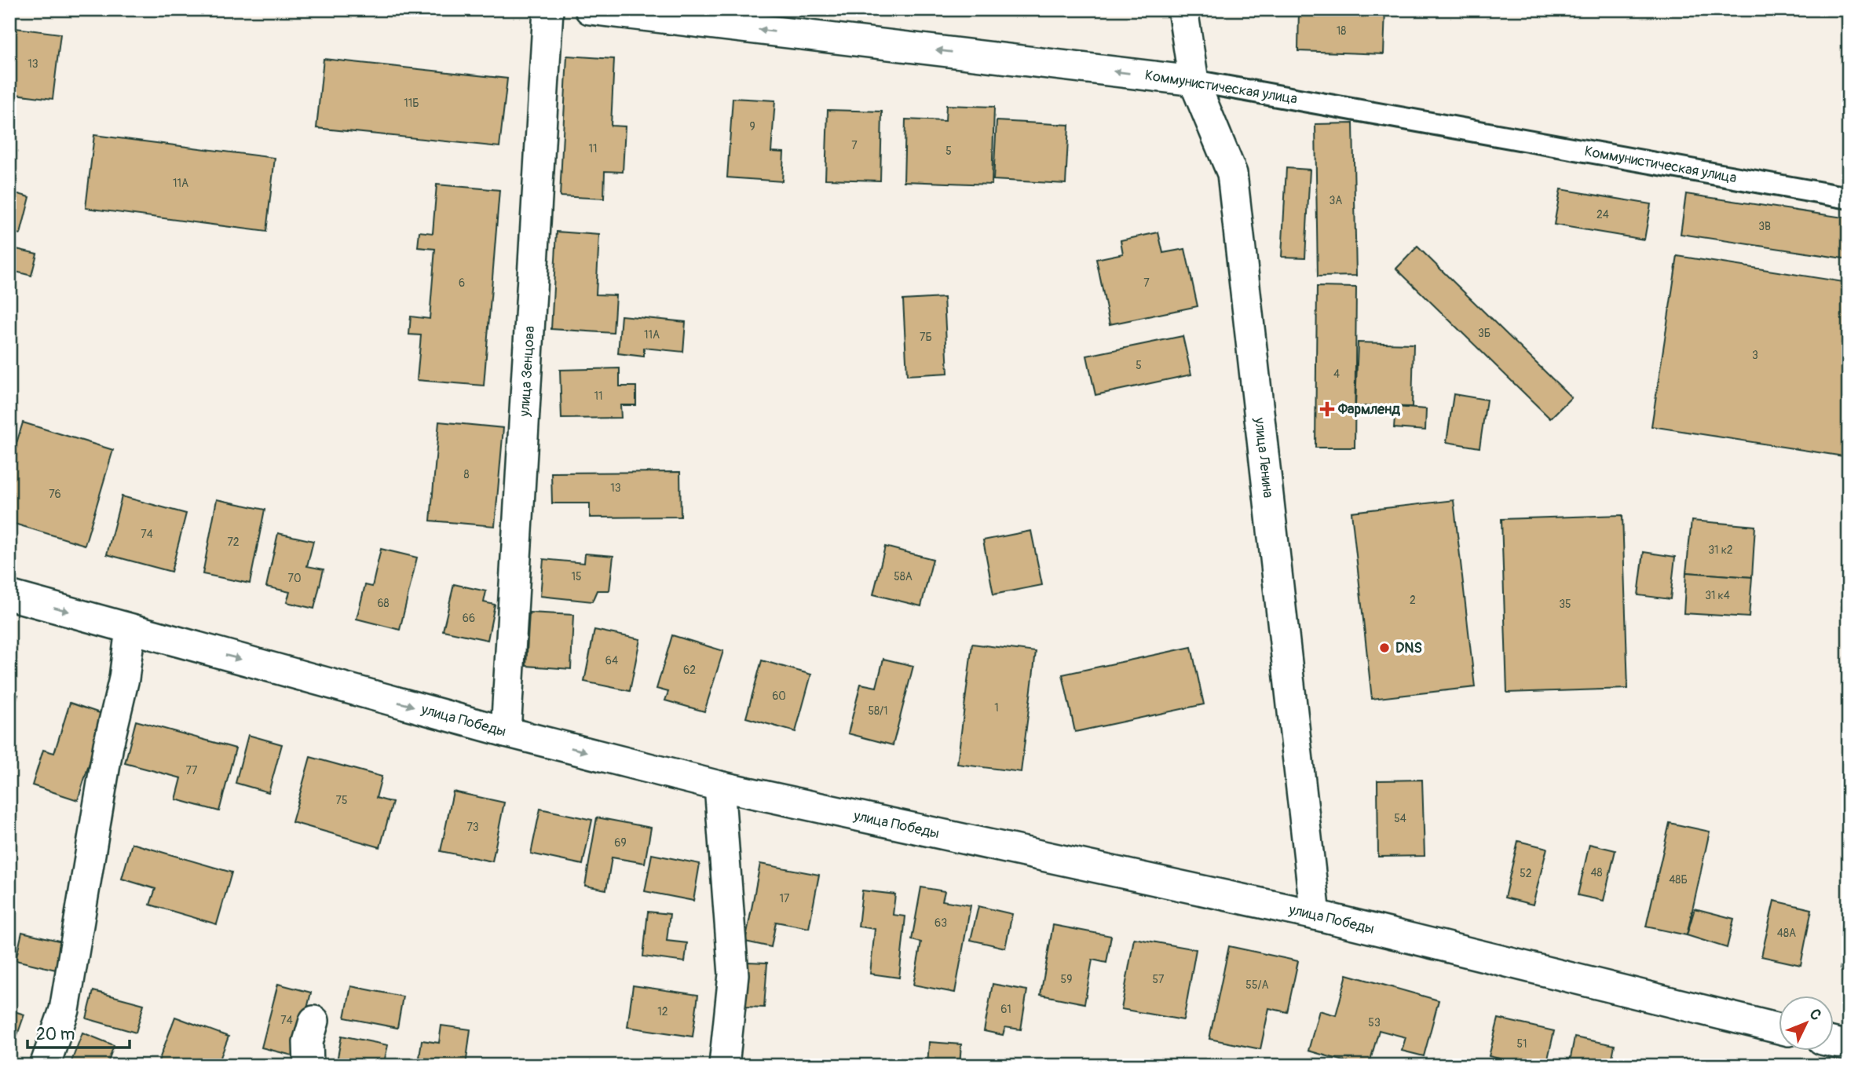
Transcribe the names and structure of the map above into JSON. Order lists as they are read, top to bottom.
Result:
{
  "streets": {
    "street": [
      "Коммунистическая улица",
      "улица Зенцова",
      "улица Ленина",
      "улица Победы"
    ]
  },
  "crossings": [
    ["Коммунистическая улица", "улица Ленина"],
    ["улица Зенцова", "улица Победы"],
    ["улица Ленина", "улица Победы"]
  ],
  "one_way": ["Коммунистическая улица", "улица Победы"],
  "places": {
    "health": ["Фармленд"],
    "other": ["DNS"]
  },
  "house_numbers": [
    "18",
    "13",
    "11Б",
    "9",
    "7",
    "11",
    "5",
    "11А",
    "3А",
    "24",
    "3В",
    "6",
    "7",
    "3Б",
    "11А",
    "7Б",
    "3",
    "5",
    "4",
    "11",
    "8",
    "13",
    "76",
    "74",
    "72",
    "31 к2",
    "15",
    "58А",
    "70",
    "31 к4",
    "2",
    "68",
    "35",
    "66",
    "64",
    "62",
    "60",
    "1",
    "58/1",
    "77",
    "75",
    "54",
    "73",
    "69",
    "48",
    "52",
    "48Б",
    "17",
    "63",
    "48А",
    "59",
    "57",
    "55/А",
    "61",
    "12",
    "74",
    "53",
    "51"
  ],
  "scale_bar": "20 m",
  "north": "top right"
}
